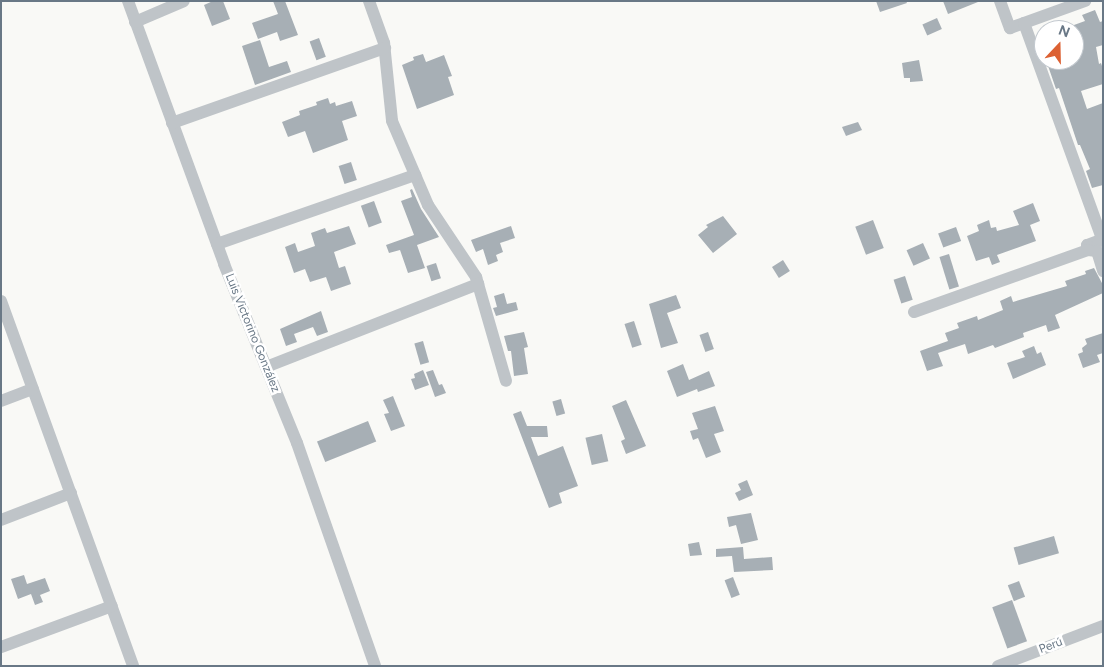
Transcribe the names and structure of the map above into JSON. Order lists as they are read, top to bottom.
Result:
{
  "streets": {
    "street": ["Luis Victorino González", "Perú"]
  },
  "north": "top"
}
